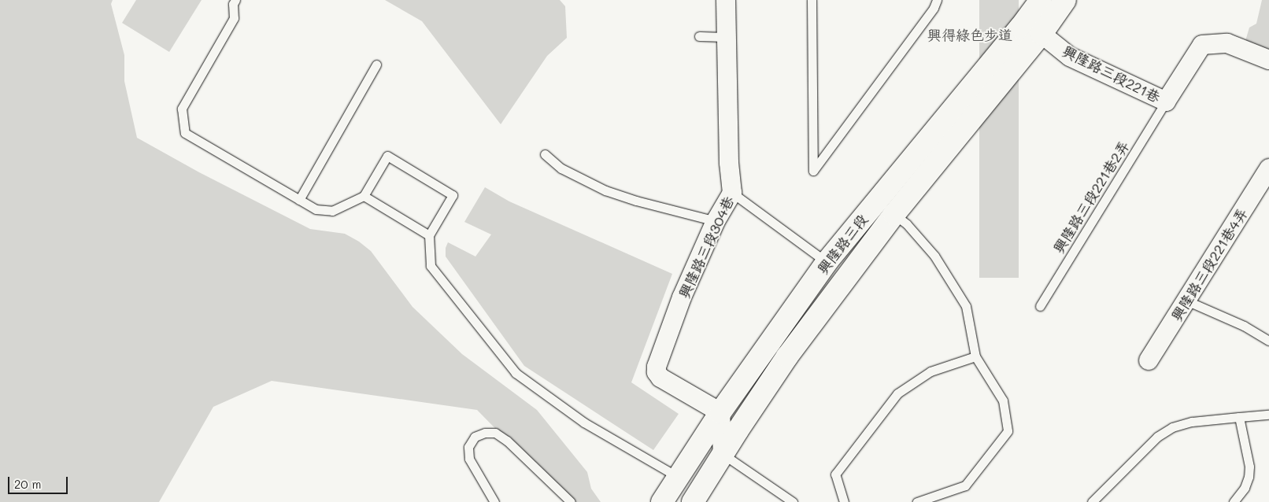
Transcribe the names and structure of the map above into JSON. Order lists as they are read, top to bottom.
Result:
{
  "streets": {
    "main road": ["興隆路三段"],
    "street": ["興隆路三段221巷", "興隆路三段304巷", "興隆路三段221巷4弄"],
    "lane": ["興隆路三段221巷2弄"]
  },
  "crossings": [
    ["興隆路三段221巷", "興隆路三段221巷2弄"],
    ["興隆路三段221巷", "興隆路三段"],
    ["興隆路三段", "興隆路三段304巷"]
  ],
  "parks": ["興得綠色步道"],
  "scale_bar": "20 m"
}
